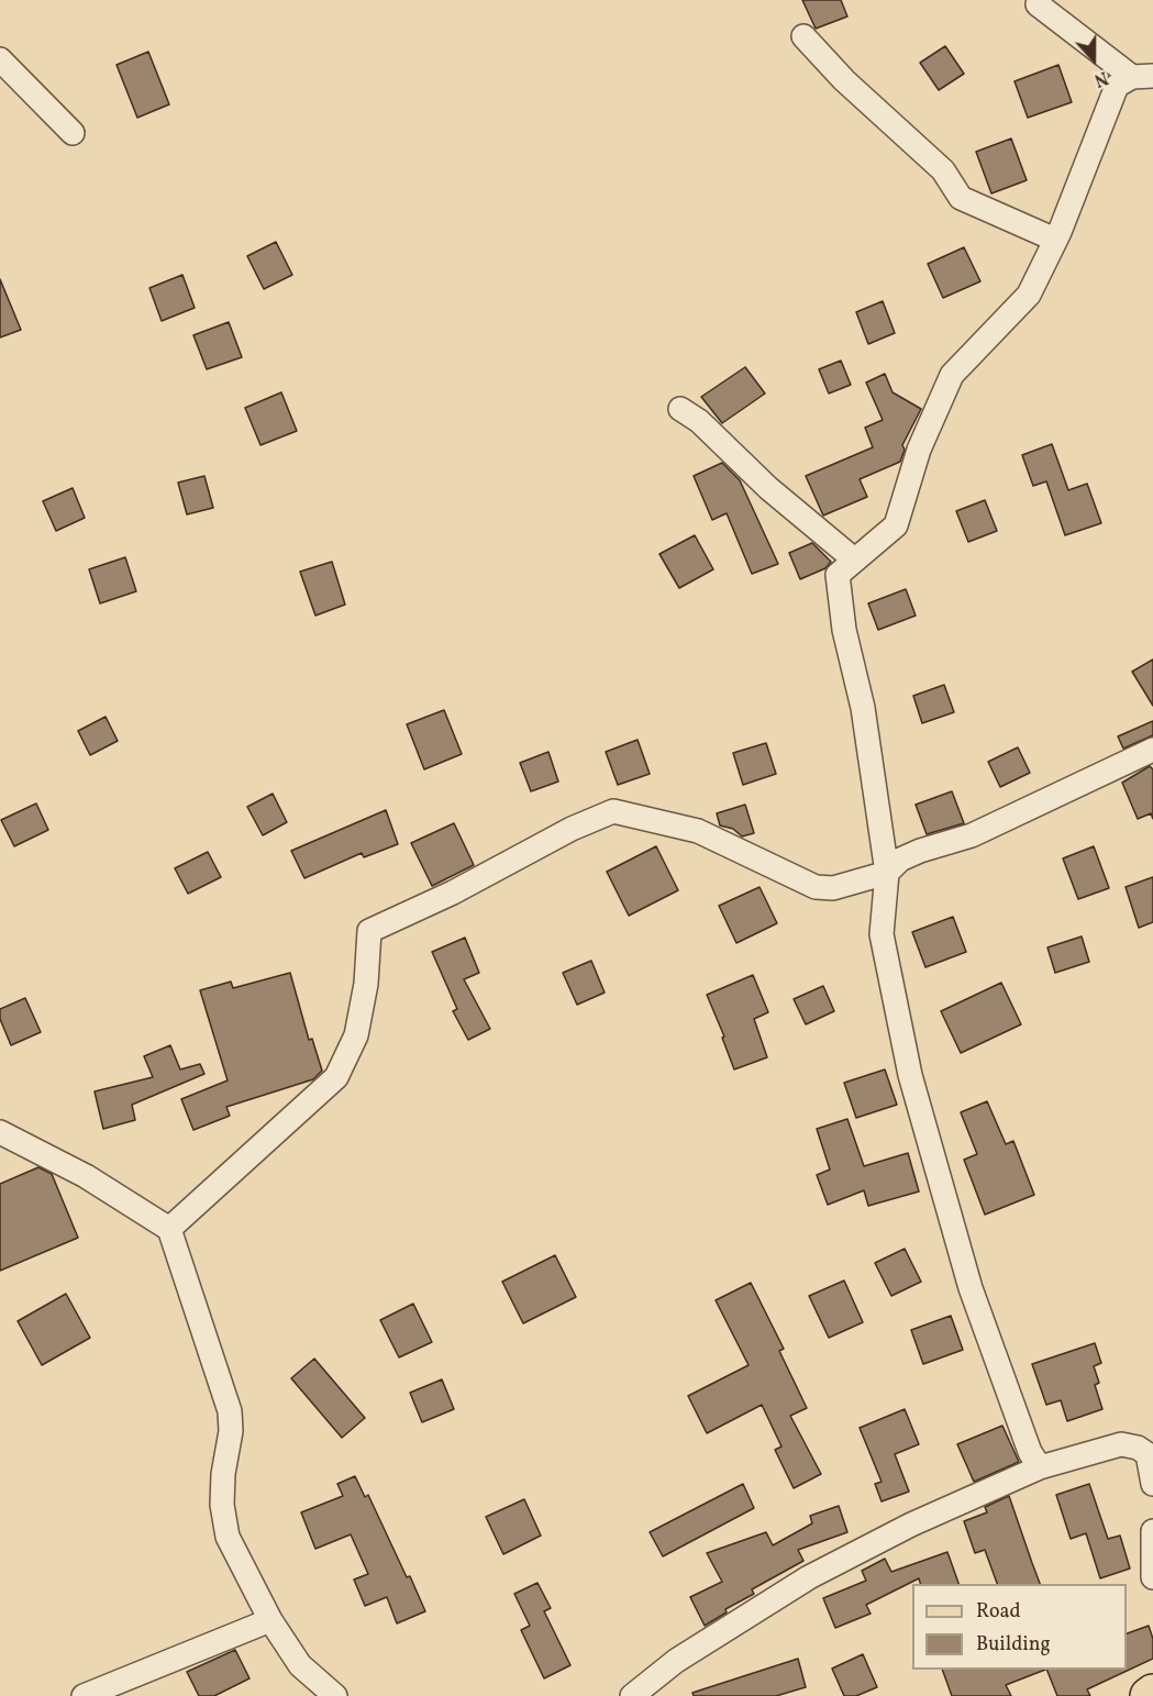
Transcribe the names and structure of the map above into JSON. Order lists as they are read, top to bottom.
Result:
{
  "legend": ["Road", "Building"],
  "north": "bottom"
}
